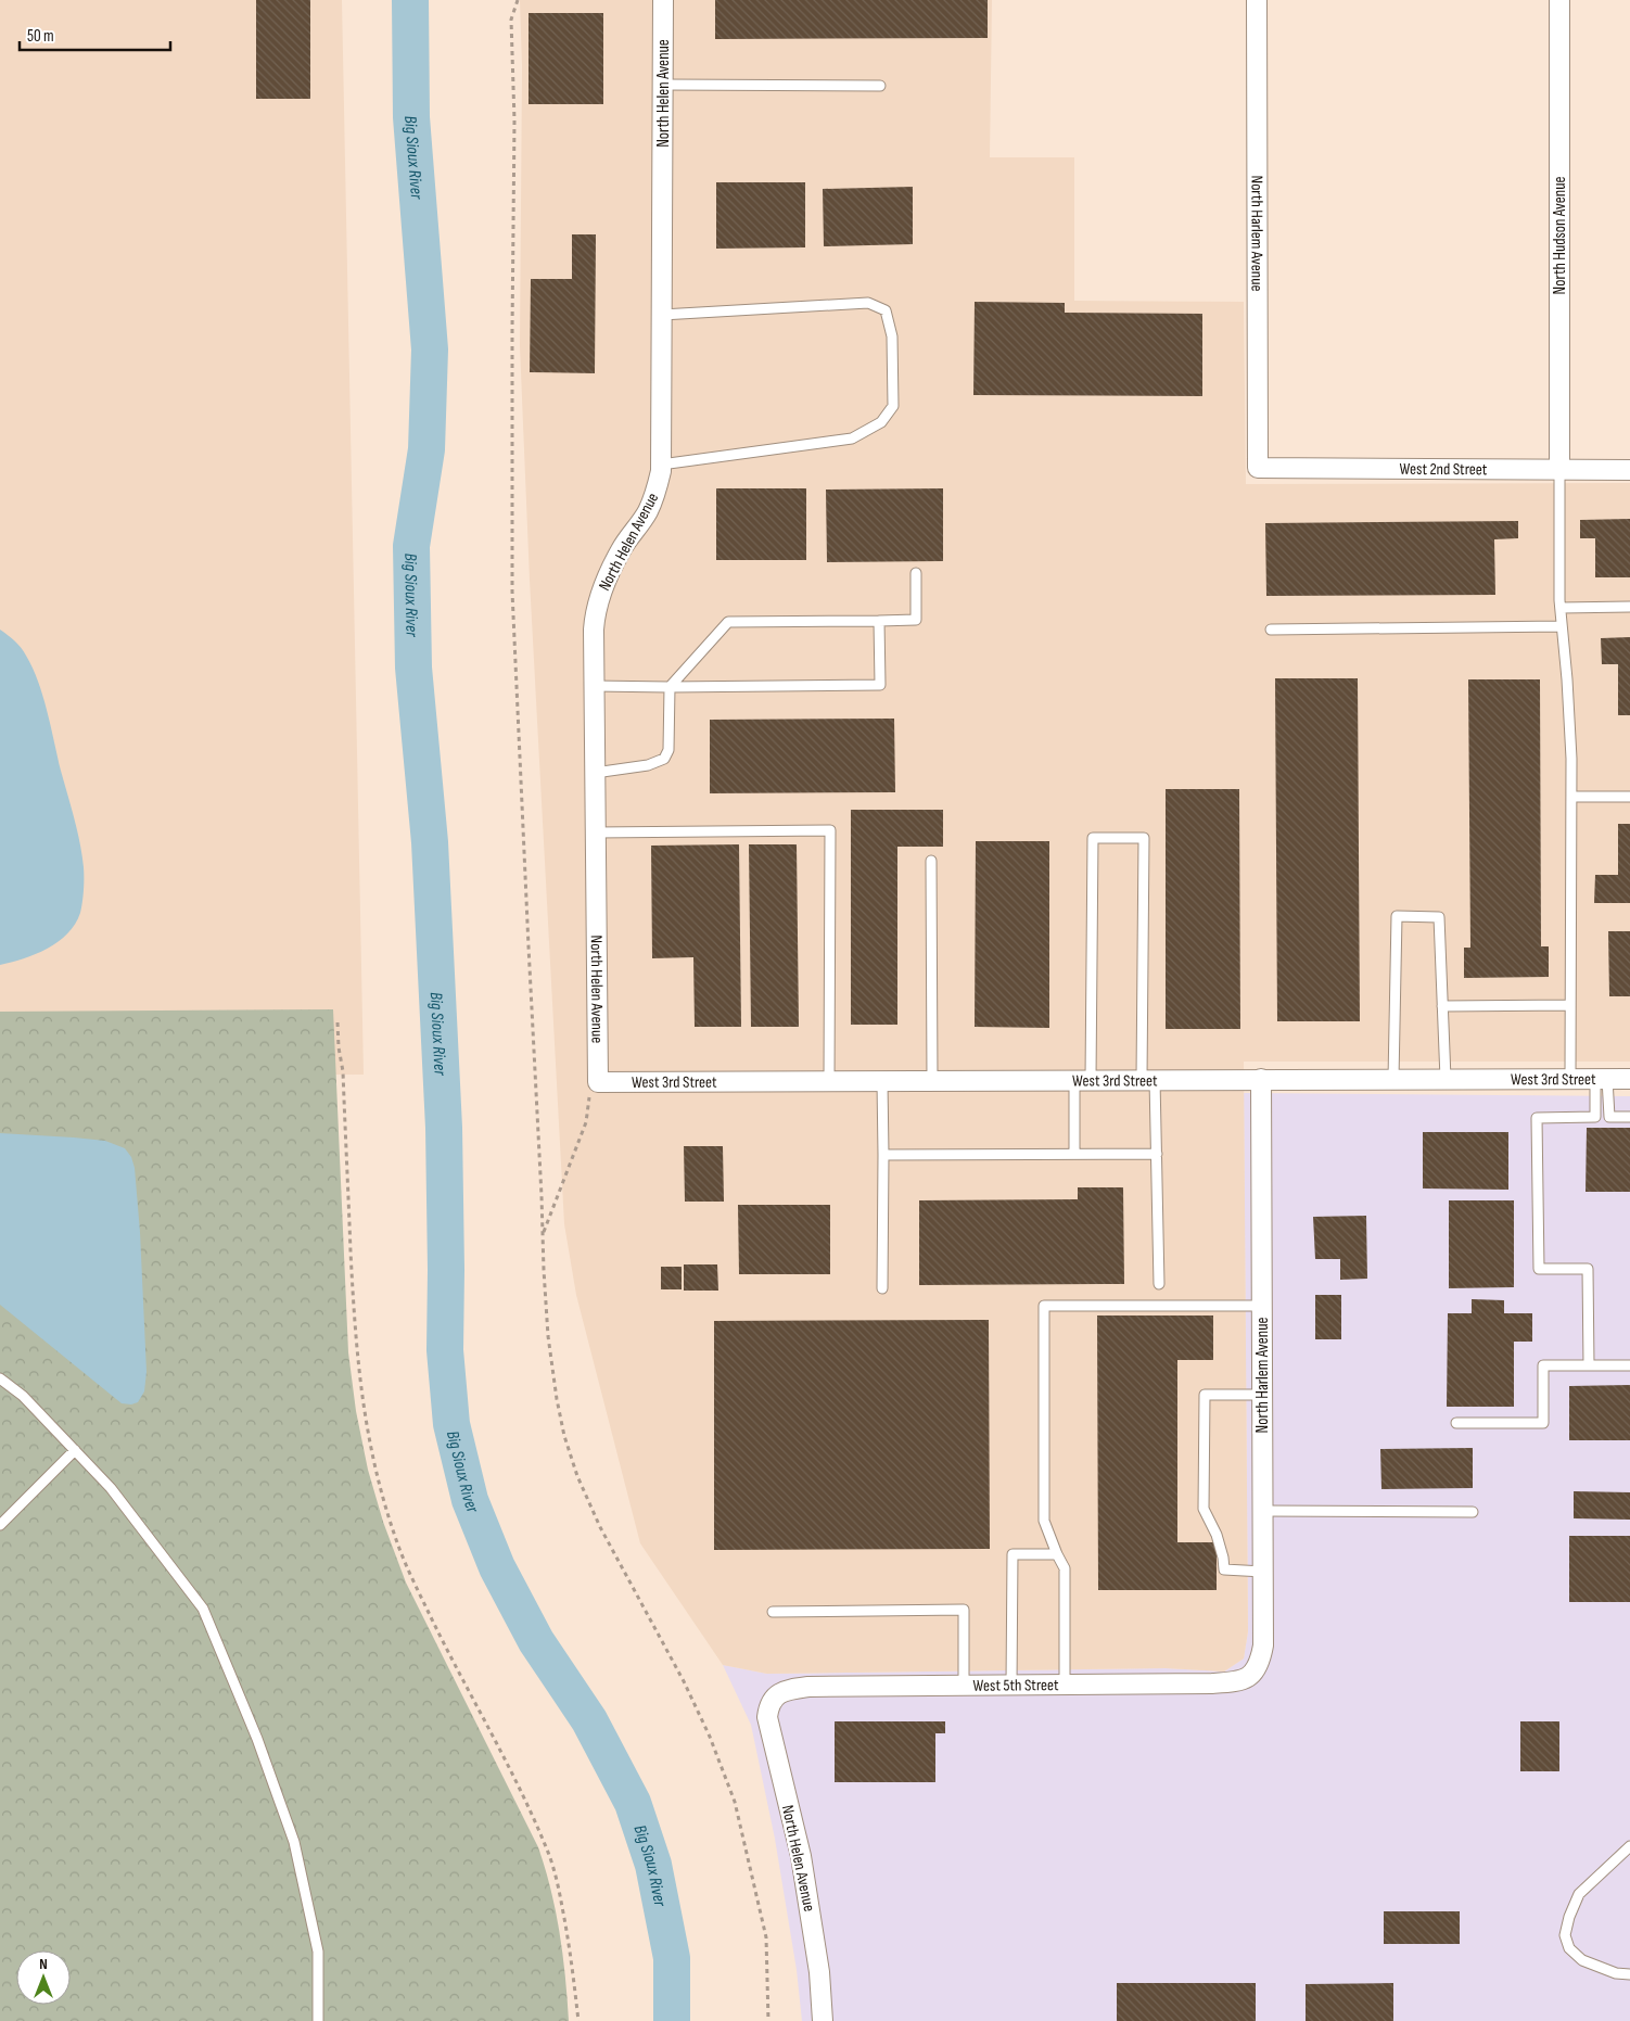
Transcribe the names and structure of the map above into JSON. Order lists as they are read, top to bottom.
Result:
{
  "streets": {
    "street": [
      "North Helen Avenue",
      "North Harlem Avenue",
      "North Hudson Avenue",
      "West 2nd Street",
      "West 3rd Street",
      "West 5th Street"
    ]
  },
  "crossings": [
    ["North Helen Avenue", "West 3rd Street"],
    ["North Helen Avenue", "West 5th Street"],
    ["North Harlem Avenue", "West 2nd Street"],
    ["North Harlem Avenue", "West 3rd Street"],
    ["North Harlem Avenue", "West 5th Street"],
    ["North Hudson Avenue", "West 2nd Street"]
  ],
  "water": ["Big Sioux River"],
  "scale_bar": "50 m",
  "north": "top"
}
